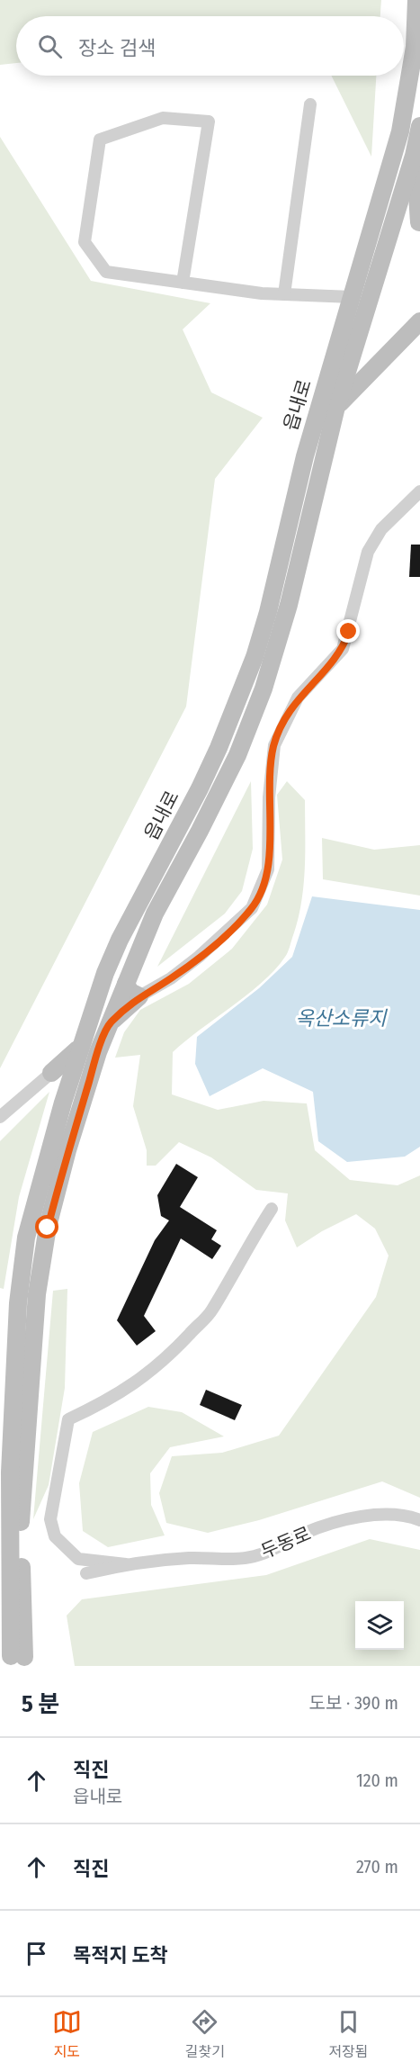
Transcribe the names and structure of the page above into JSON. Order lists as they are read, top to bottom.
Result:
{
  "streets": {
    "street": ["읍내로", "두동로"]
  },
  "water": ["옥산소류지"],
  "page": {
    "search": "장소 검색",
    "heading": ["5 분", "도보 · 390 m"],
    "list": [
      ["직진", "읍내로", "120 m"],
      ["직진", "270 m"],
      "목적지 도착"
    ],
    "nav": ["지도", "길찾기", "저장됨"]
  }
}
